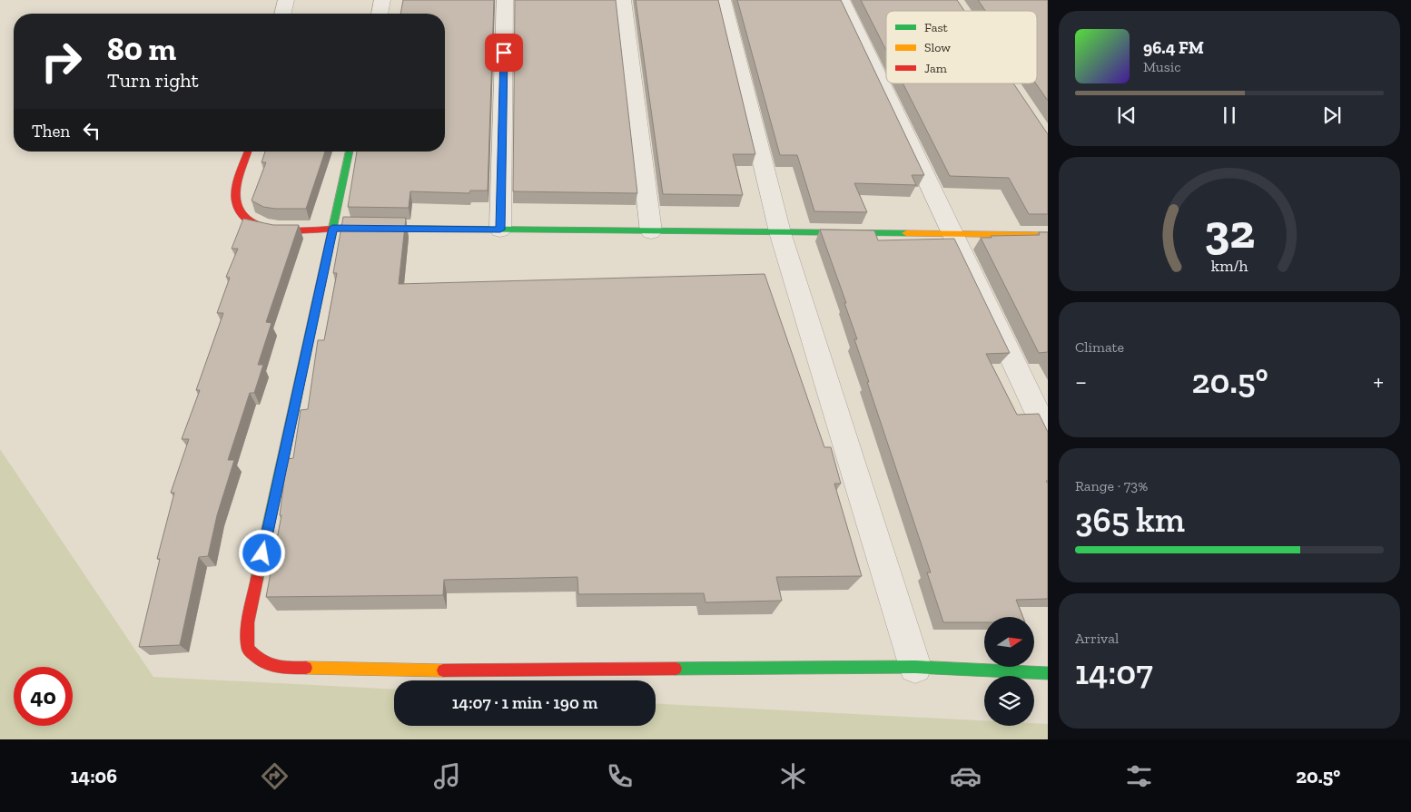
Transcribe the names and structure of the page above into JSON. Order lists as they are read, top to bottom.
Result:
{
  "legend": ["Fast", "Slow", "Jam"],
  "north": "right",
  "page": {
    "turn": ["80 m", "Turn right"],
    "song": ["96.4 FM", "Music"],
    "then": "Then",
    "tile": [
      "Climate",
      ["Range · 73%", "365 km"],
      ["Arrival", "14:07"]
    ],
    "heat": ["−", "20.5°", "+"],
    "limit": "40",
    "trip": "14:07 · 1 min · 190 m",
    "tabs": ["14:06", "20.5°"],
    "gauge": ["32", "km/h"]
  }
}
